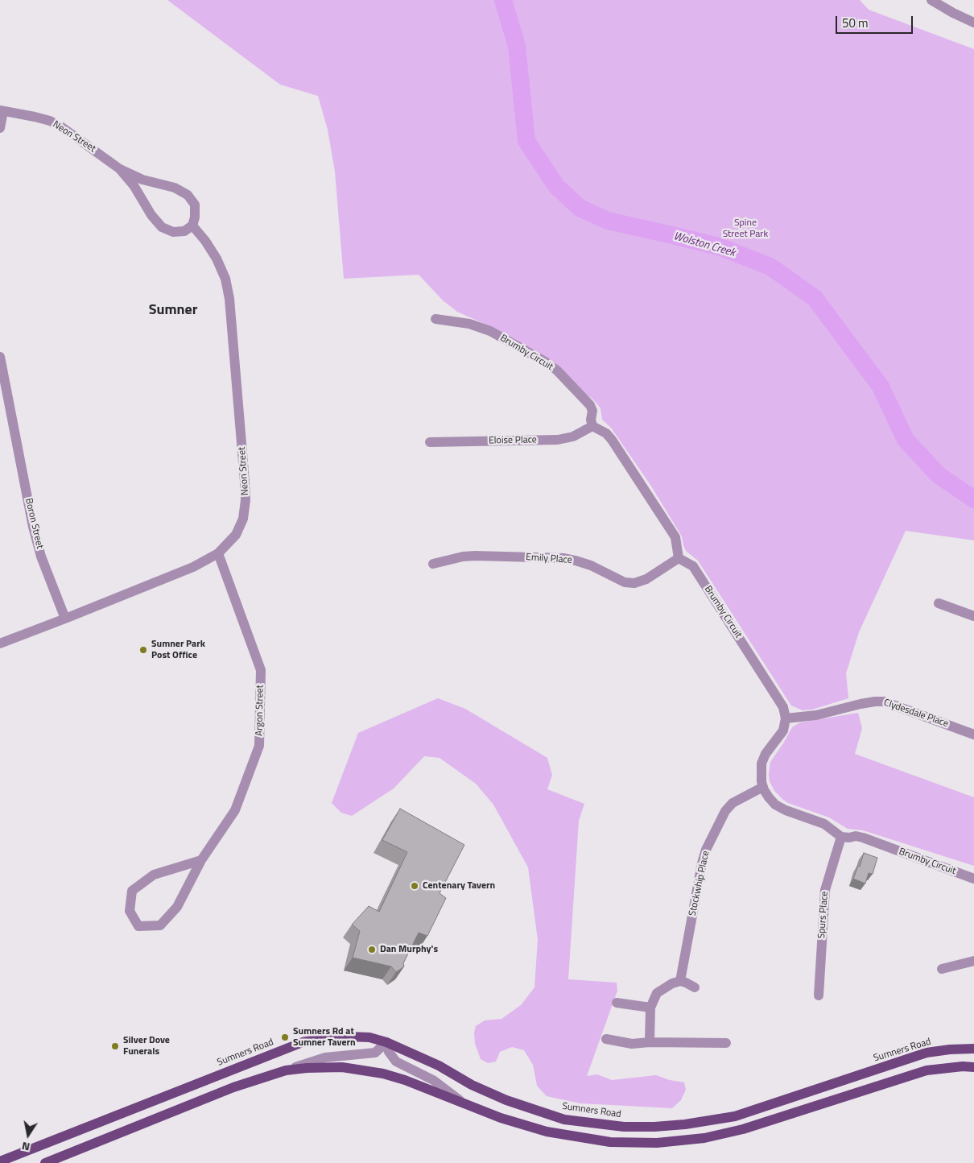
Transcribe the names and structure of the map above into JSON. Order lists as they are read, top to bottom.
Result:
{
  "streets": {
    "main road": ["Sumners Road"],
    "street": [
      "Neon Street",
      "Brumby Circuit",
      "Eloise Place",
      "Boron Street",
      "Emily Place",
      "Argon Street",
      "Clydesdale Place",
      "Stockwhip Place",
      "Spurs Place"
    ]
  },
  "crossings": [
    ["Neon Street", "Boron Street"],
    ["Neon Street", "Argon Street"],
    ["Brumby Circuit", "Eloise Place"],
    ["Brumby Circuit", "Emily Place"],
    ["Brumby Circuit", "Clydesdale Place"],
    ["Brumby Circuit", "Spurs Place"]
  ],
  "districts": ["Sumner"],
  "water": ["Wolston Creek"],
  "parks": ["Spine Street Park"],
  "places": [
    "Sumner Park Post Office",
    "Centenary Tavern",
    "Dan Murphy's",
    "Sumners Rd at Sumner Tavern",
    "Silver Dove Funerals"
  ],
  "scale_bar": "50 m",
  "north": "bottom"
}
